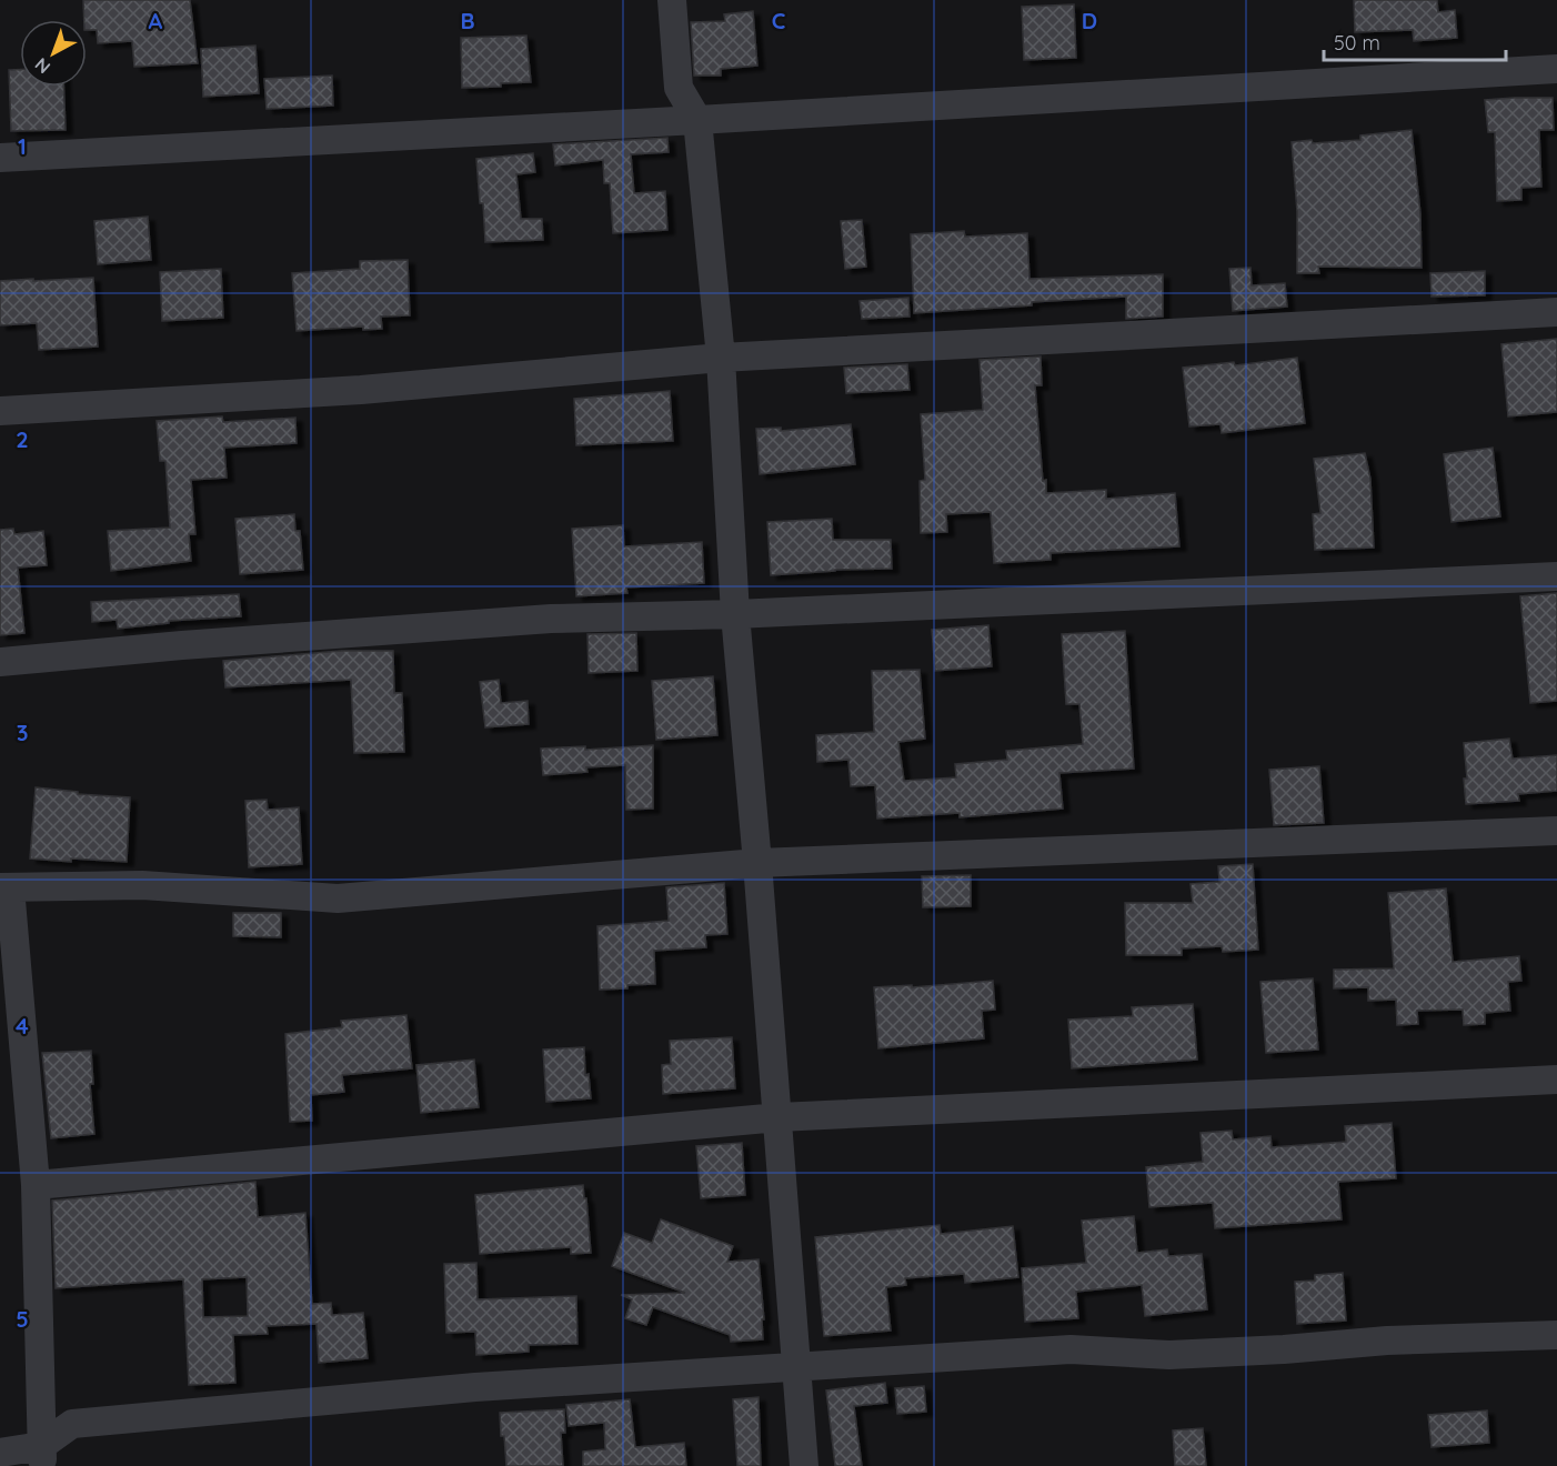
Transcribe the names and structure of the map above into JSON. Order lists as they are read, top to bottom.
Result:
{
  "scale_bar": "50 m",
  "north": "bottom left",
  "grid": {
    "columns": [
      "A",
      "B",
      "C",
      "D"
    ],
    "rows": [
      "1",
      "2",
      "3",
      "4",
      "5"
    ]
  }
}
